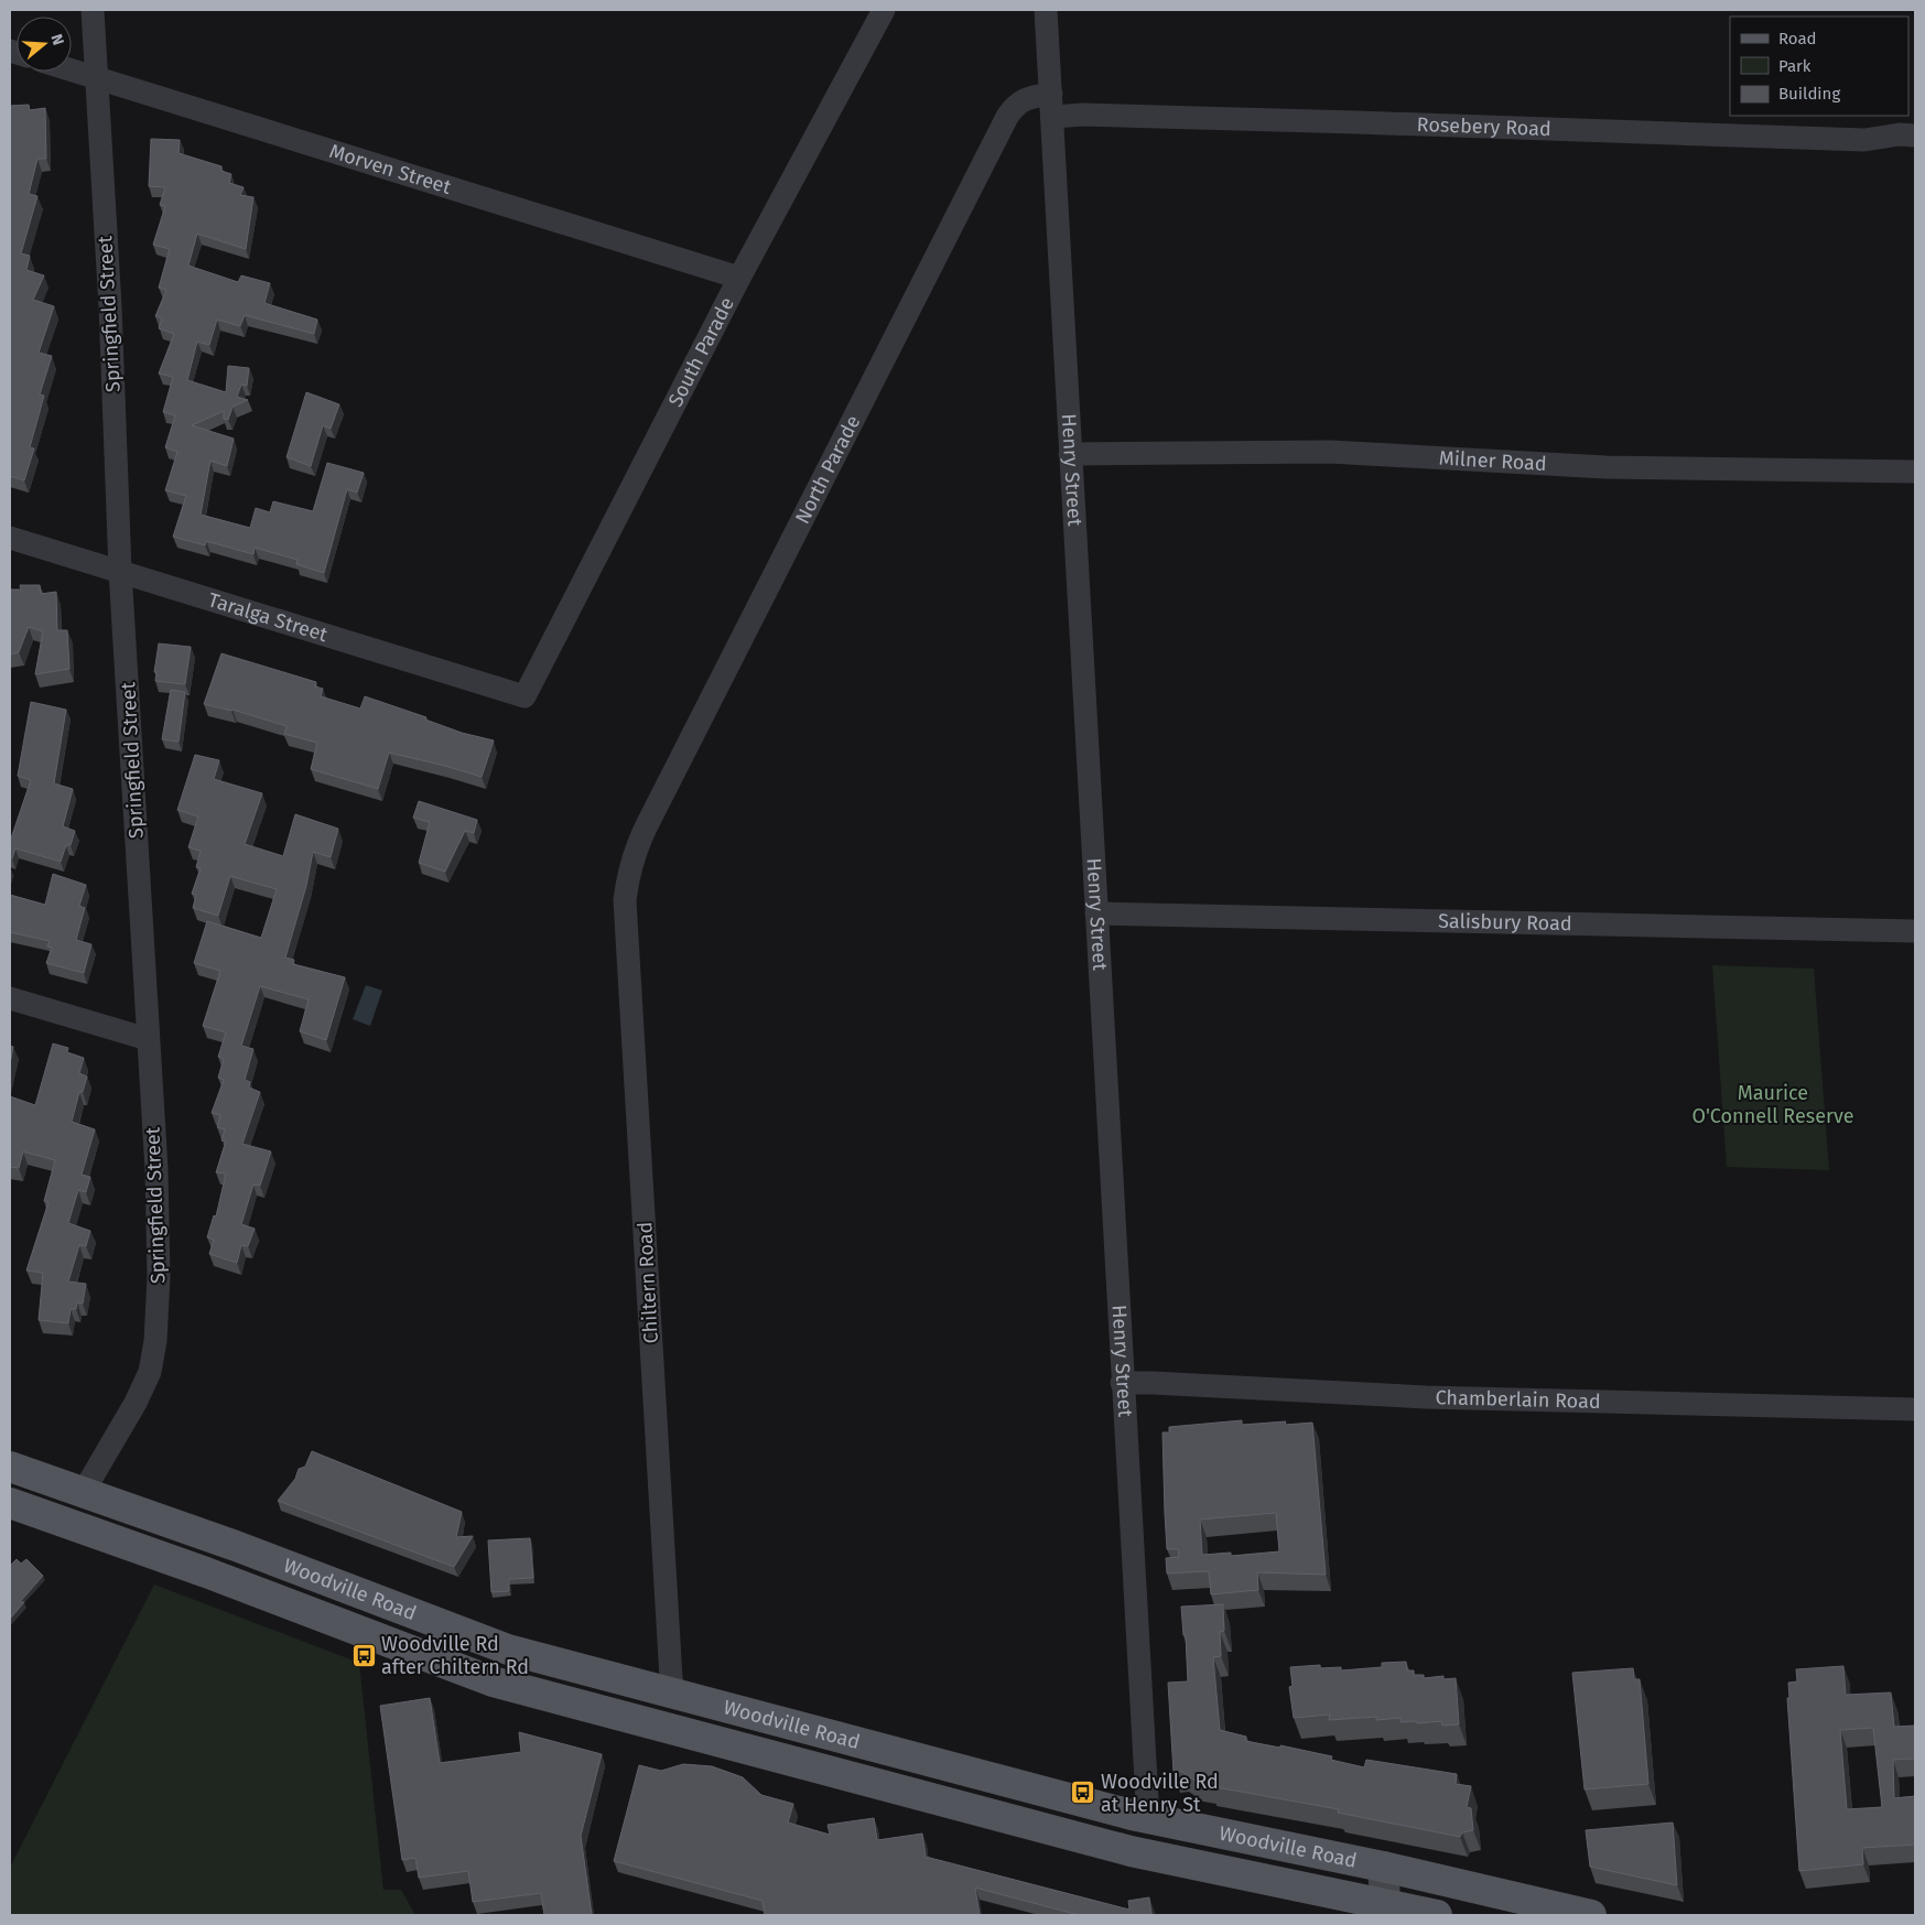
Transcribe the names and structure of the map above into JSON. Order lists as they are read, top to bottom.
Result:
{
  "streets": {
    "main road": ["Woodville Road"],
    "street": [
      "Rosebery Road",
      "Morven Street",
      "Springfield Street",
      "South Parade",
      "Milner Road",
      "Henry Street",
      "North Parade",
      "Taralga Street",
      "Salisbury Road",
      "Chiltern Road",
      "Chamberlain Road"
    ]
  },
  "crossings": [
    ["Rosebery Road", "Henry Street"],
    ["Rosebery Road", "North Parade"],
    ["Morven Street", "Springfield Street"],
    ["Morven Street", "South Parade"],
    ["Springfield Street", "Taralga Street"],
    ["Springfield Street", "Woodville Road"],
    ["South Parade", "Taralga Street"],
    ["Milner Road", "Henry Street"],
    ["Henry Street", "North Parade"],
    ["Henry Street", "Salisbury Road"],
    ["Henry Street", "Chamberlain Road"],
    ["Henry Street", "Woodville Road"],
    ["North Parade", "Chiltern Road"],
    ["Chiltern Road", "Woodville Road"]
  ],
  "parks": ["Maurice O'Connell Reserve"],
  "places": {
    "bus stop": ["Woodville Rd after Chiltern Rd", "Woodville Rd at Henry St"]
  },
  "legend": ["Road", "Park", "Building"],
  "north": "right"
}
